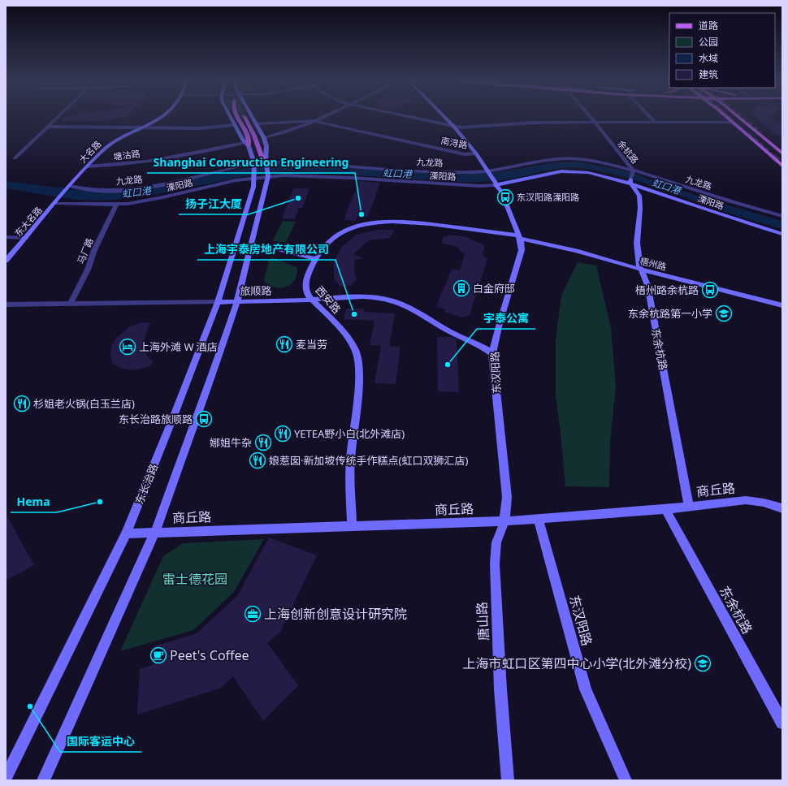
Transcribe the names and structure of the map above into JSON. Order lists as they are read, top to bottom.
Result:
{
  "streets": {
    "street": [
      "南浔路",
      "大名路",
      "余杭路",
      "塘沽路",
      "九龙路",
      "溧阳路",
      "东大名路",
      "马厂路",
      "梧州路",
      "旅顺路",
      "西安路",
      "东余杭路",
      "东汉阳路",
      "东长治路",
      "商丘路",
      "唐山路"
    ]
  },
  "crossings": [
    ["南浔路", "东汉阳路"],
    ["大名路", "塘沽路"],
    ["大名路", "九龙路"],
    ["大名路", "东大名路"],
    ["余杭路", "九龙路"],
    ["余杭路", "溧阳路"],
    ["余杭路", "东余杭路"],
    ["塘沽路", "东长治路"],
    ["九龙路", "溧阳路"],
    ["九龙路", "东大名路"],
    ["九龙路", "东余杭路"],
    ["九龙路", "东汉阳路"],
    ["九龙路", "东长治路"],
    ["溧阳路", "东大名路"],
    ["溧阳路", "马厂路"],
    ["溧阳路", "东余杭路"],
    ["溧阳路", "东汉阳路"],
    ["溧阳路", "东长治路"],
    ["马厂路", "旅顺路"],
    ["梧州路", "西安路"],
    ["梧州路", "东余杭路"],
    ["梧州路", "东汉阳路"],
    ["旅顺路", "西安路"],
    ["旅顺路", "东汉阳路"],
    ["旅顺路", "东长治路"],
    ["西安路", "东汉阳路"],
    ["西安路", "商丘路"],
    ["东余杭路", "商丘路"],
    ["东汉阳路", "商丘路"],
    ["东汉阳路", "唐山路"],
    ["东长治路", "商丘路"],
    ["商丘路", "唐山路"]
  ],
  "water": ["虹口港"],
  "parks": ["雷士德花园"],
  "places": {
    "bus stop": ["东汉阳路溧阳路", "梧州路余杭路", "东长治路旅顺路"],
    "other": [
      "扬子江大厦",
      "Shanghai Consruction Engineering",
      "上海宇泰房地产有限公司",
      "宇泰公寓",
      "Hema",
      "国际客运中心"
    ],
    "building": ["白金府邸"],
    "school or university": ["东余杭路第一小学", "上海市虹口区第四中心小学(北外滩分校)"],
    "restaurant": [
      "麦当劳",
      "杉姐老火锅(白玉兰店)",
      "YETEA野小白(北外滩店)",
      "娜姐牛杂",
      "娘惹囡·新加坡传统手作糕点(虹口双狮汇店)"
    ],
    "hotel": ["上海外滩 W 酒店"],
    "office": ["上海创新创意设计研究院"],
    "cafe": ["Peet's Coffee"]
  },
  "legend": [
    "道路",
    "公园",
    "水域",
    "建筑"
  ]
}
